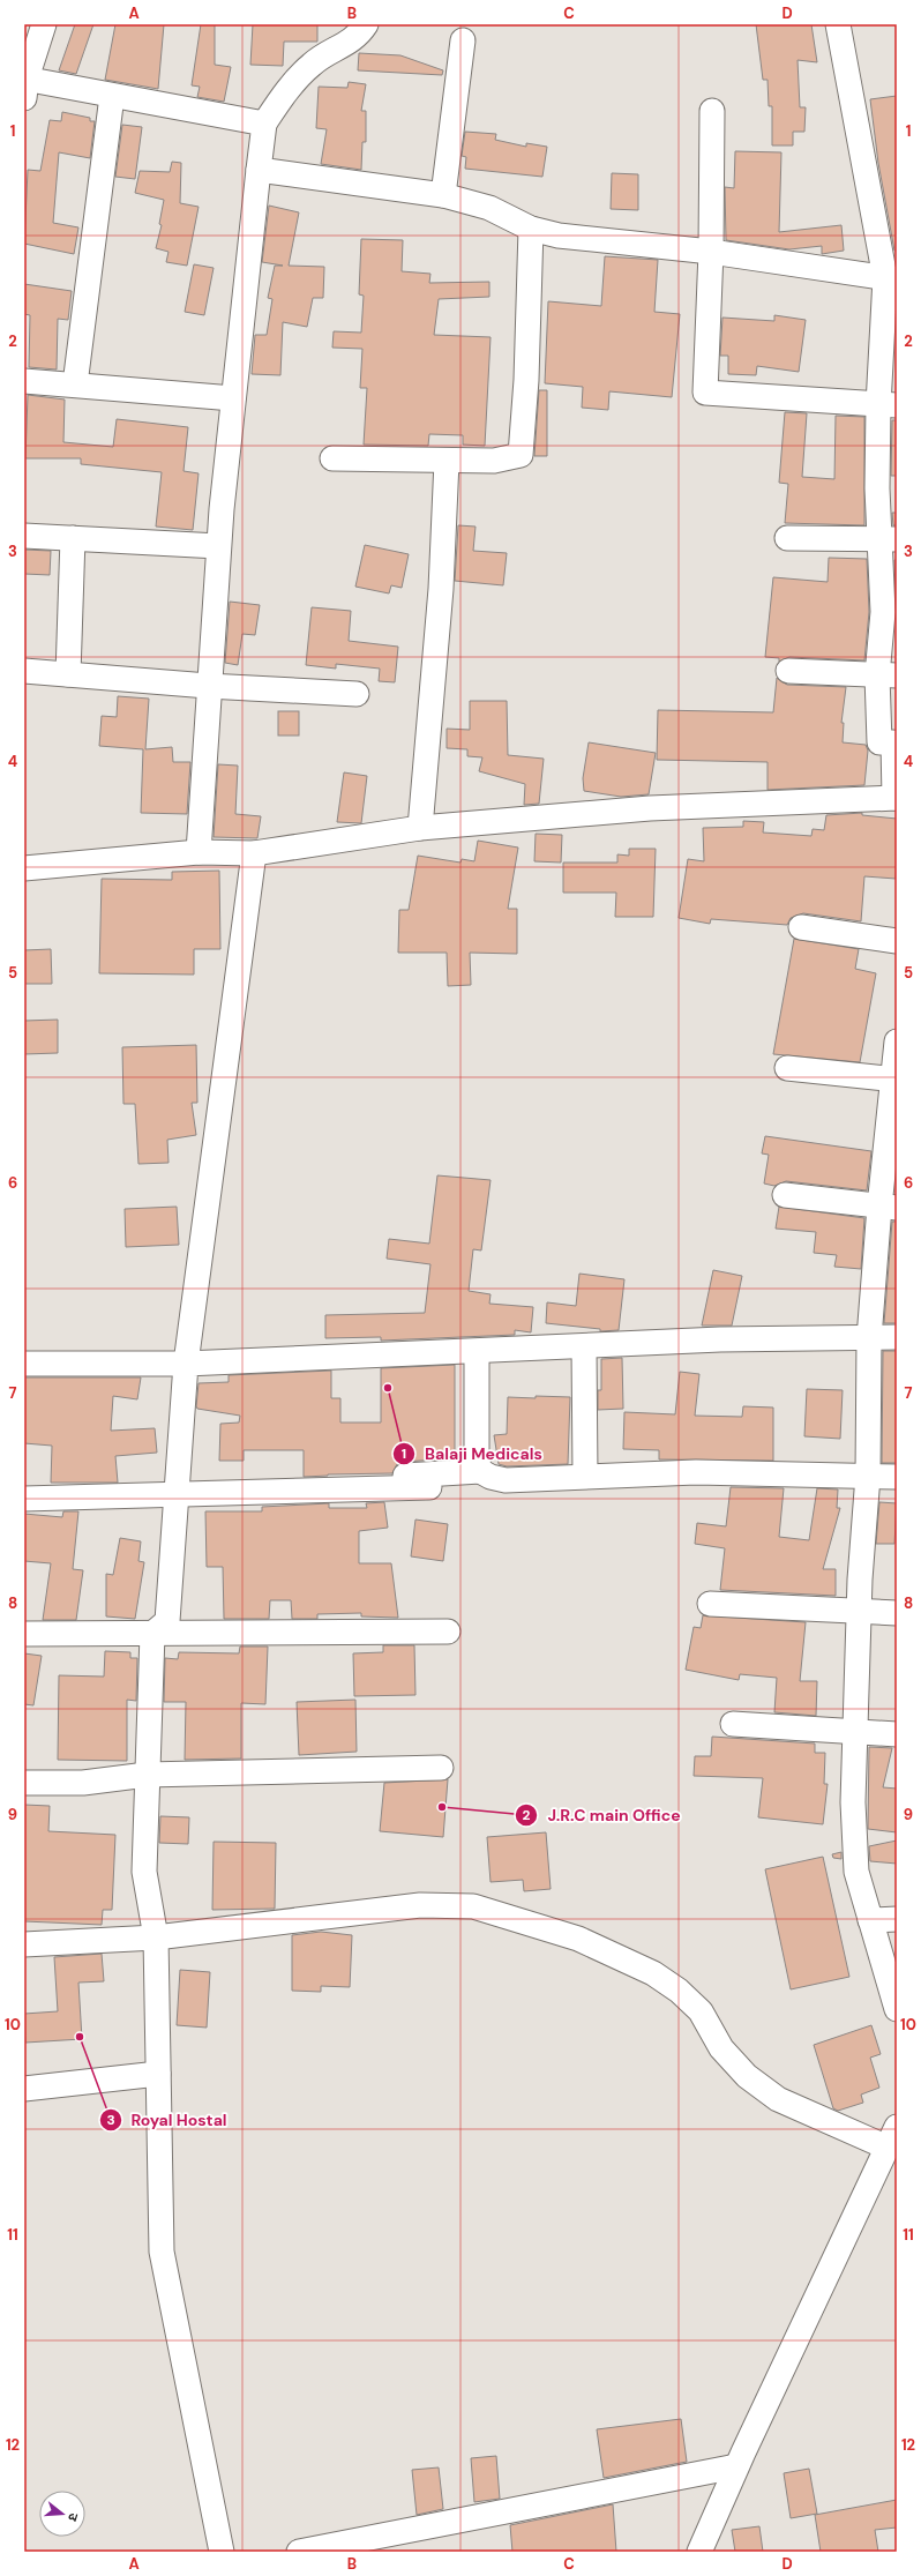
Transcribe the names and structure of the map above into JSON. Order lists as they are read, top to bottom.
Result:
{
  "places": ["Balaji Medicals", "J.R.C main Office", "Royal Hostal"],
  "north": "right",
  "grid": {
    "columns": [
      "A",
      "B",
      "C",
      "D"
    ],
    "rows": [
      "1",
      "2",
      "3",
      "4",
      "5",
      "6",
      "7",
      "8",
      "9",
      "10",
      "11",
      "12"
    ]
  }
}
